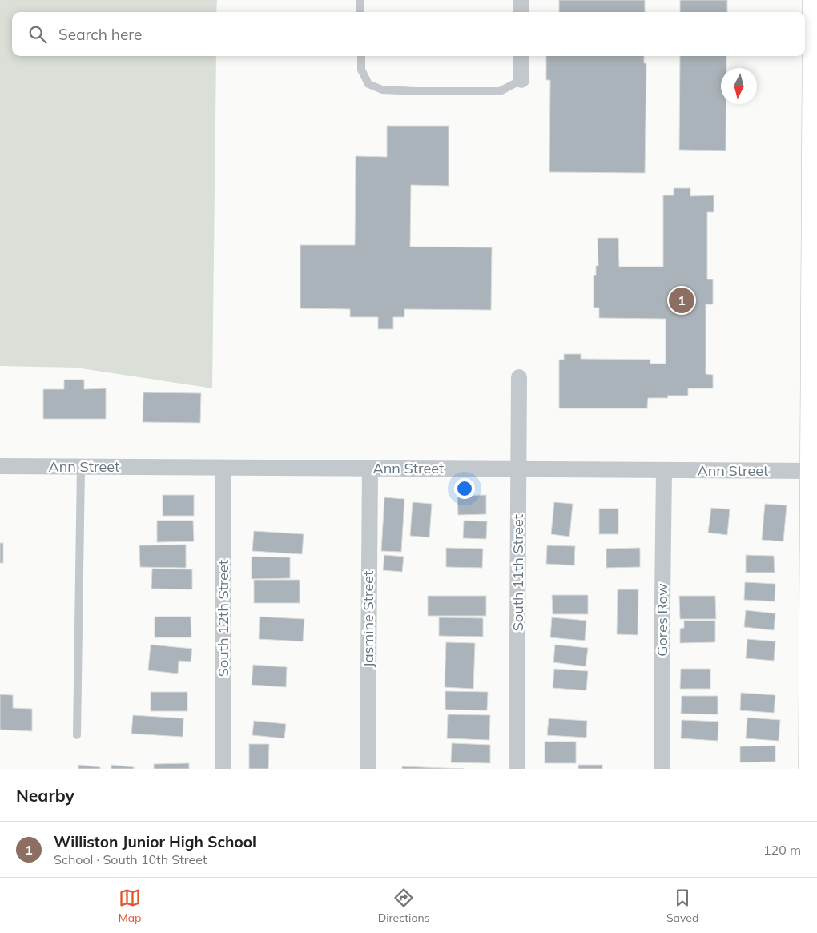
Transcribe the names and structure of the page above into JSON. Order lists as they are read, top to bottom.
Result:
{
  "streets": {
    "street": [
      "Ann Street",
      "South 11th Street",
      "South 12th Street",
      "Jasmine Street",
      "Gores Row"
    ]
  },
  "crossings": [
    ["Ann Street", "South 11th Street"],
    ["Ann Street", "South 12th Street"],
    ["Ann Street", "Jasmine Street"],
    ["Ann Street", "Gores Row"]
  ],
  "north": "bottom",
  "page": {
    "search": "Search here",
    "pins": "1",
    "heading": "Nearby",
    "list": [
      {
        "mark": "1",
        "name": "Williston Junior High School",
        "note": "School · South 10th Street",
        "value": "120 m"
      }
    ],
    "nav": ["Map", "Directions", "Saved"]
  }
}
